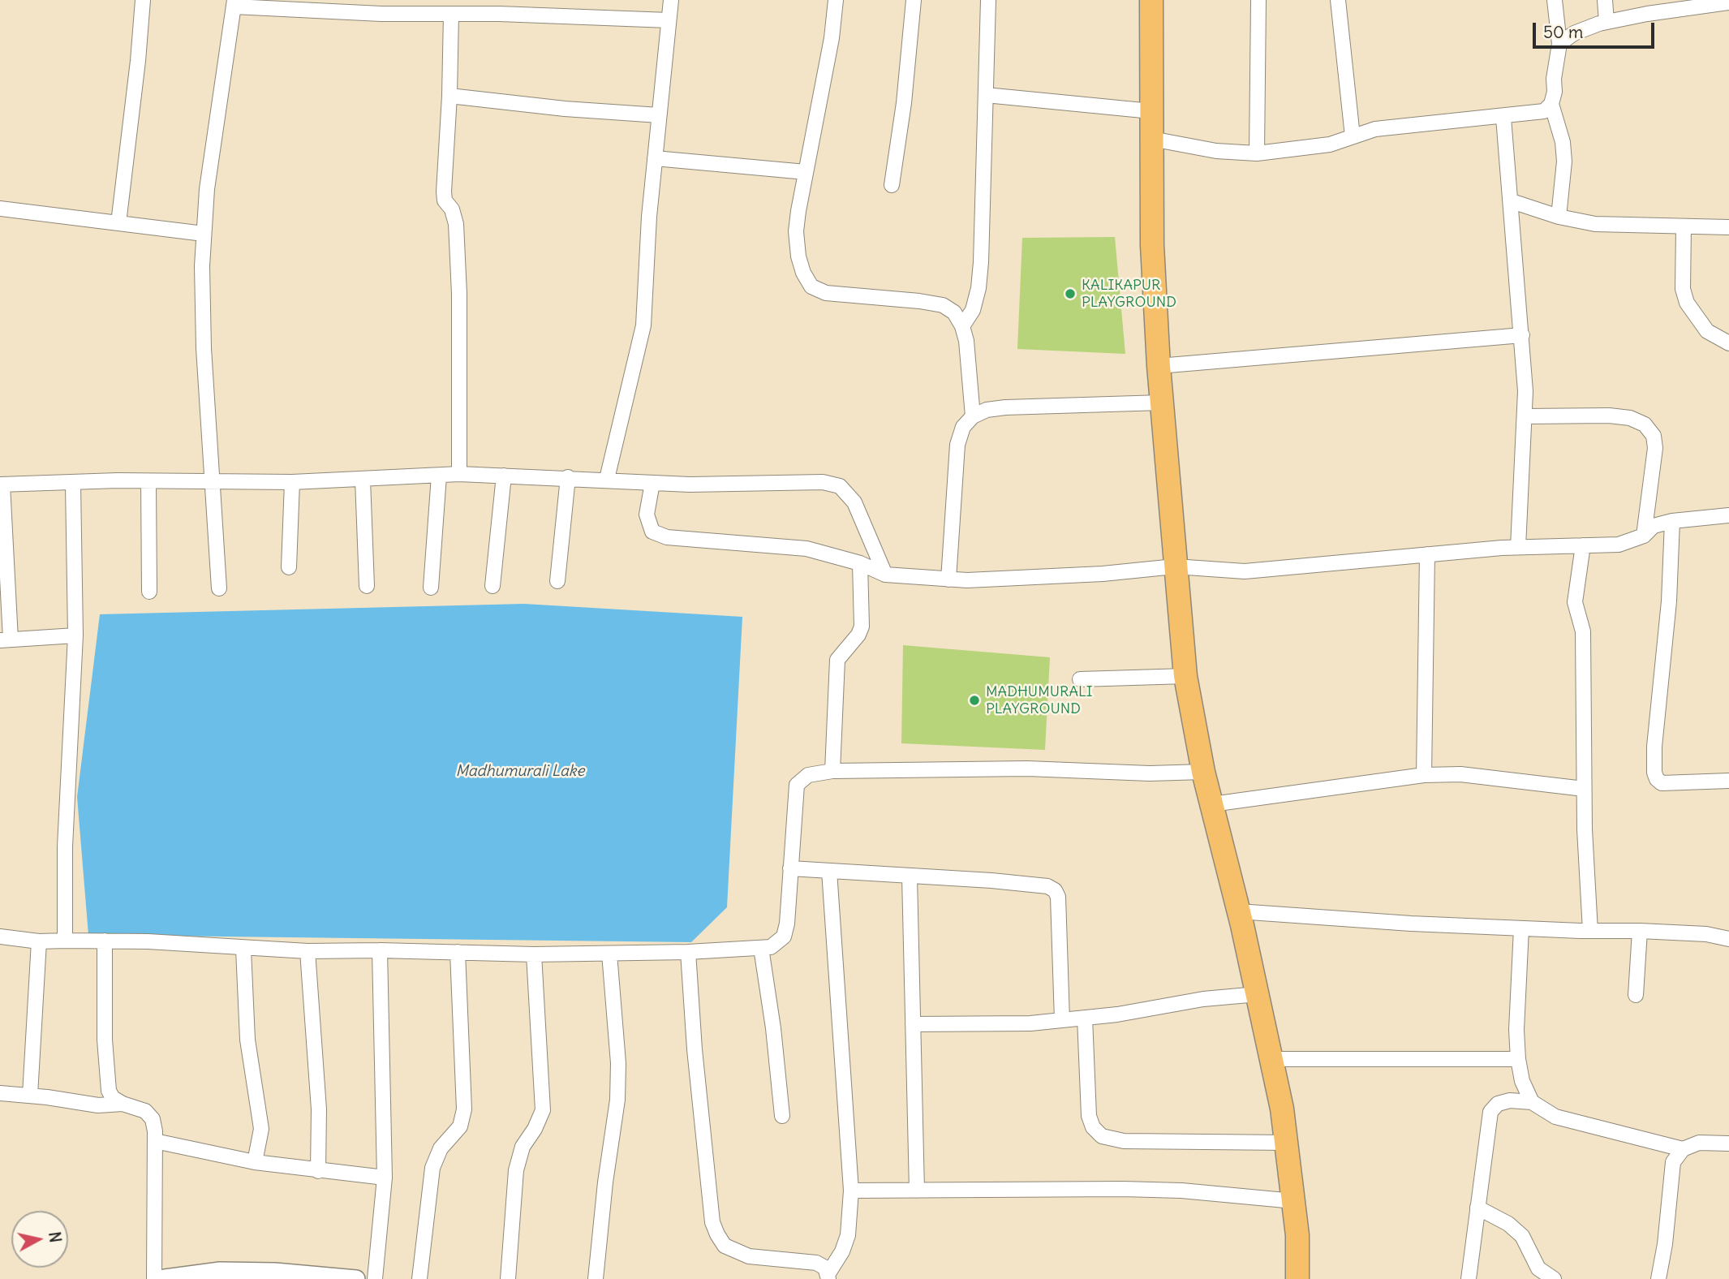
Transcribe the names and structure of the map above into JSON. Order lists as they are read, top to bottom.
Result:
{
  "water": ["Madhumurali Lake"],
  "places": ["KALIKAPUR PLAYGROUND", "MADHUMURALI PLAYGROUND"],
  "scale_bar": "50 m",
  "north": "right"
}
